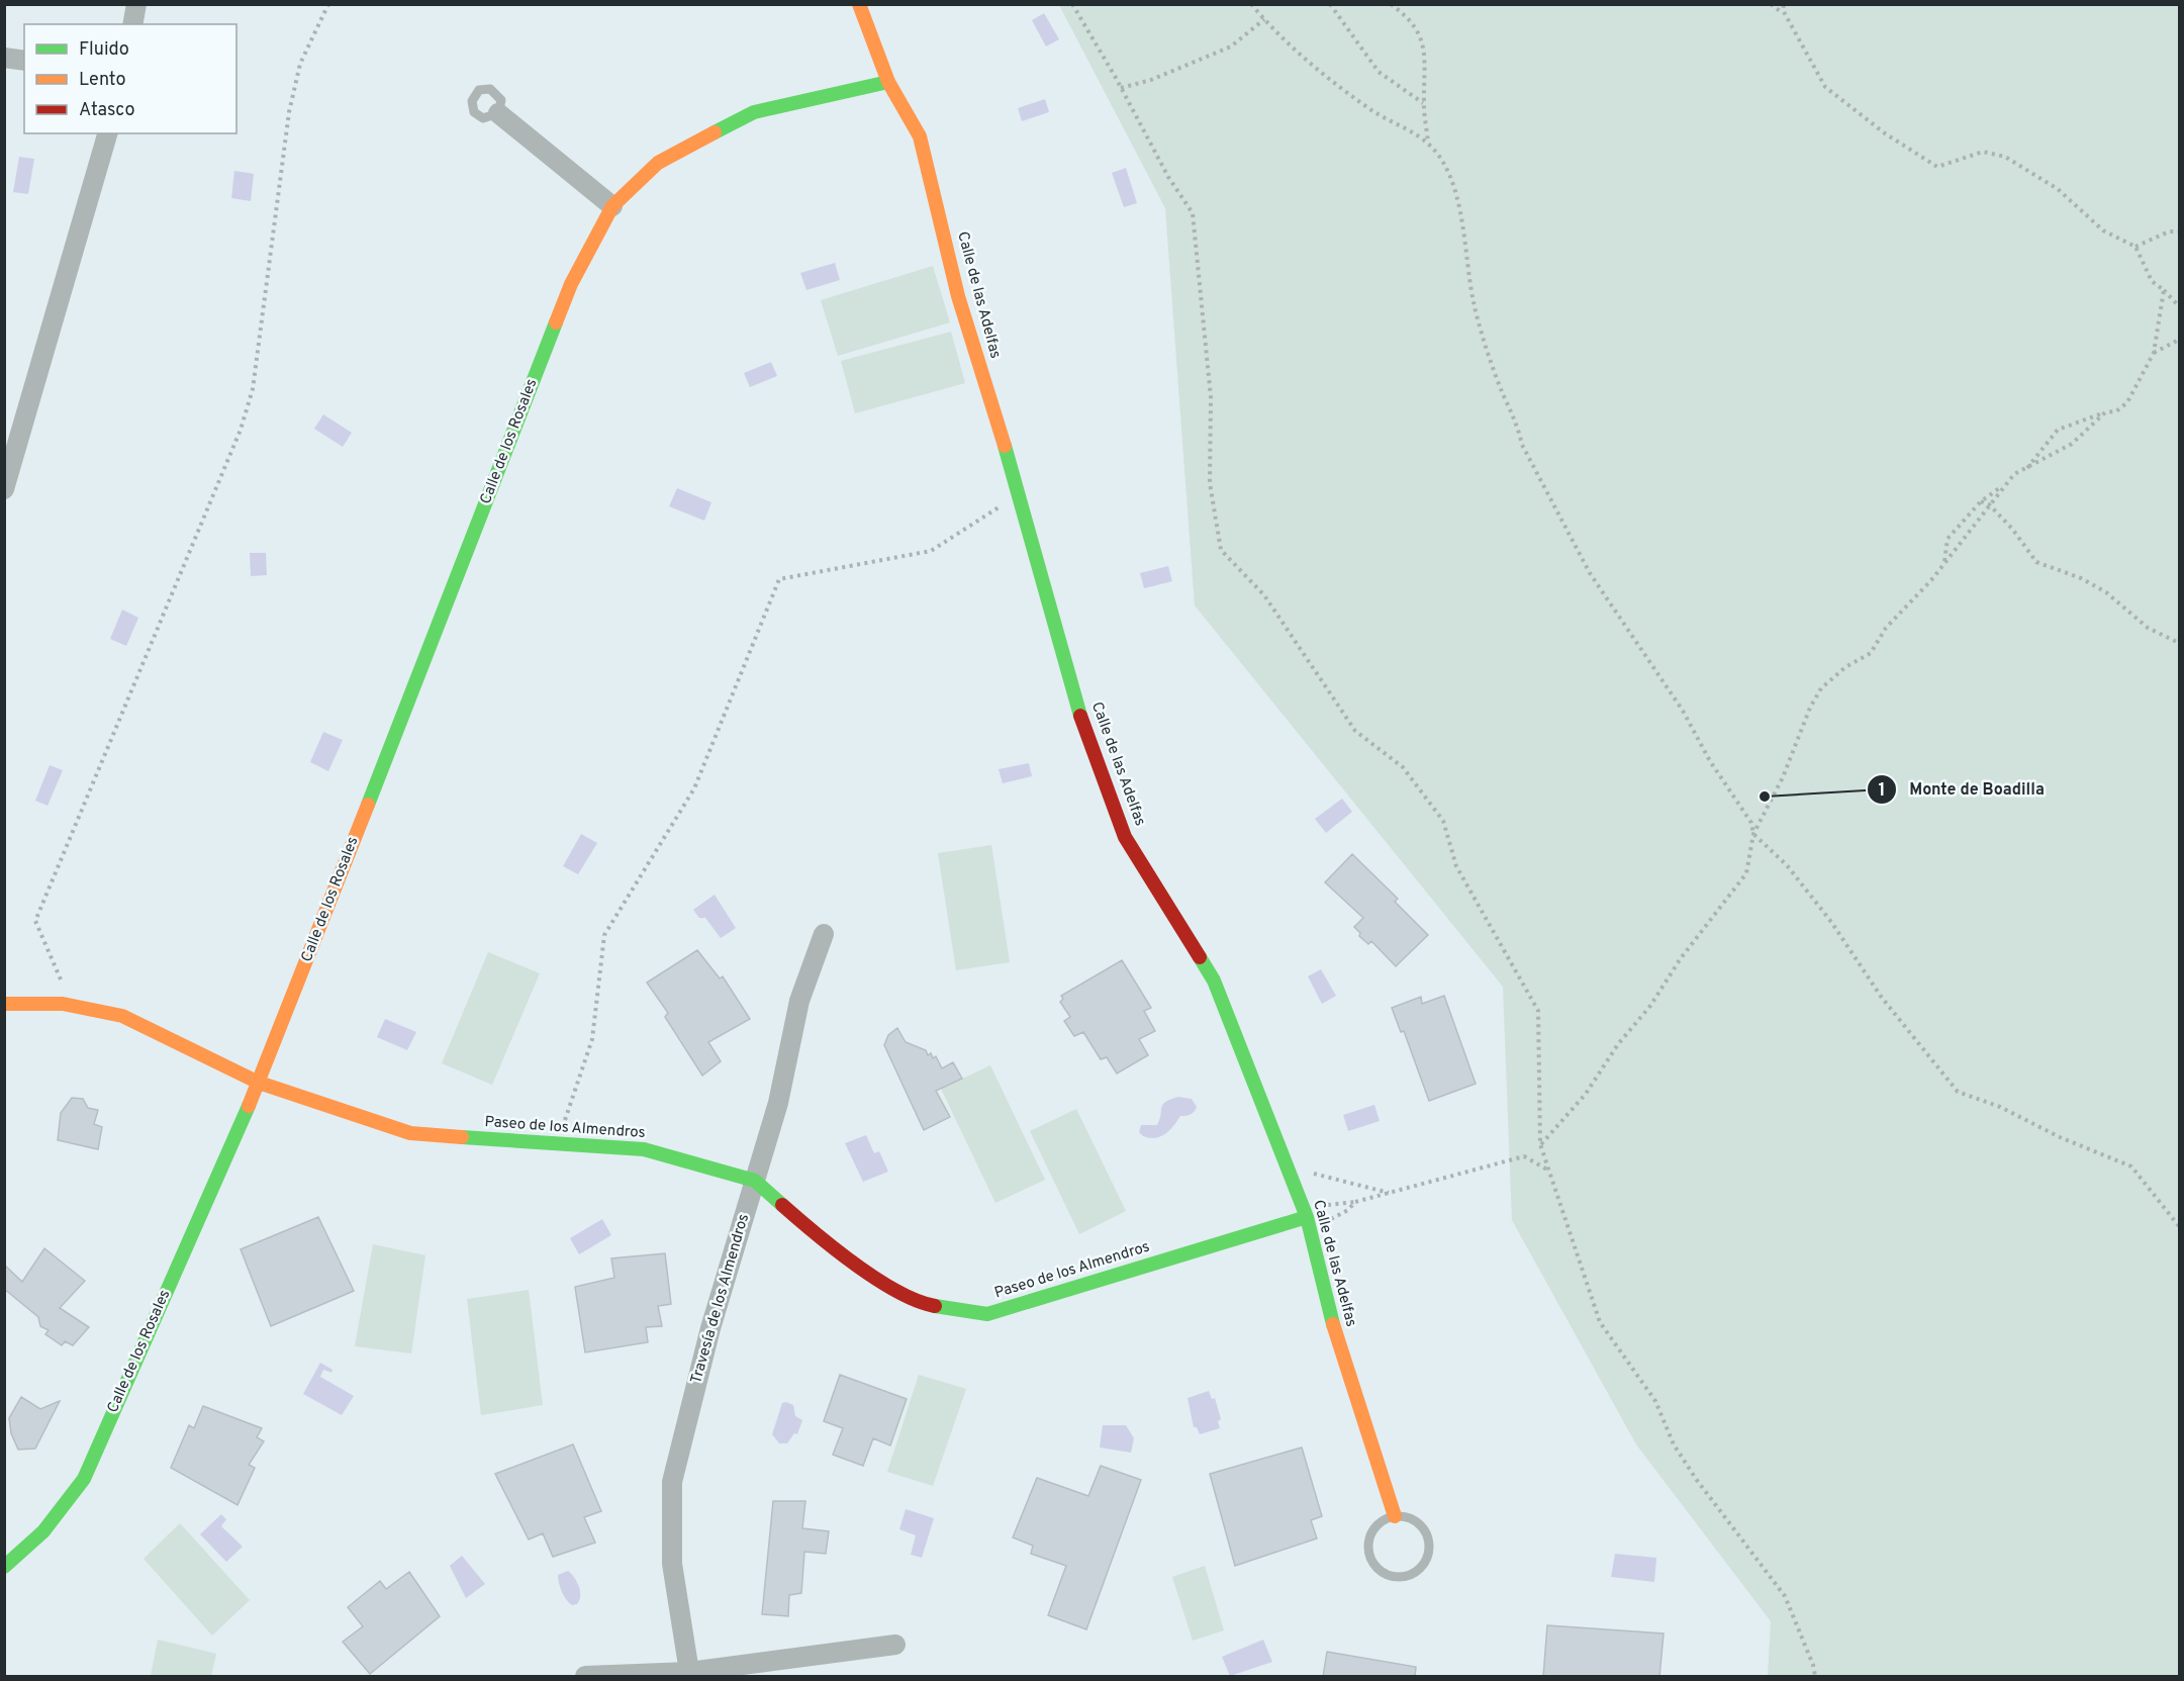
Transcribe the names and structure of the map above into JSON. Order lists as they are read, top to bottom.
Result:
{
  "streets": {
    "street": [
      "Calle de las Adelfas",
      "Calle de los Rosales",
      "Paseo de los Almendros",
      "Travesía de los Almendros"
    ]
  },
  "crossings": [
    ["Calle de las Adelfas", "Calle de los Rosales"],
    ["Calle de las Adelfas", "Paseo de los Almendros"],
    ["Calle de los Rosales", "Paseo de los Almendros"],
    ["Paseo de los Almendros", "Travesía de los Almendros"]
  ],
  "places": ["Monte de Boadilla"],
  "legend": ["Fluido", "Lento", "Atasco"]
}
